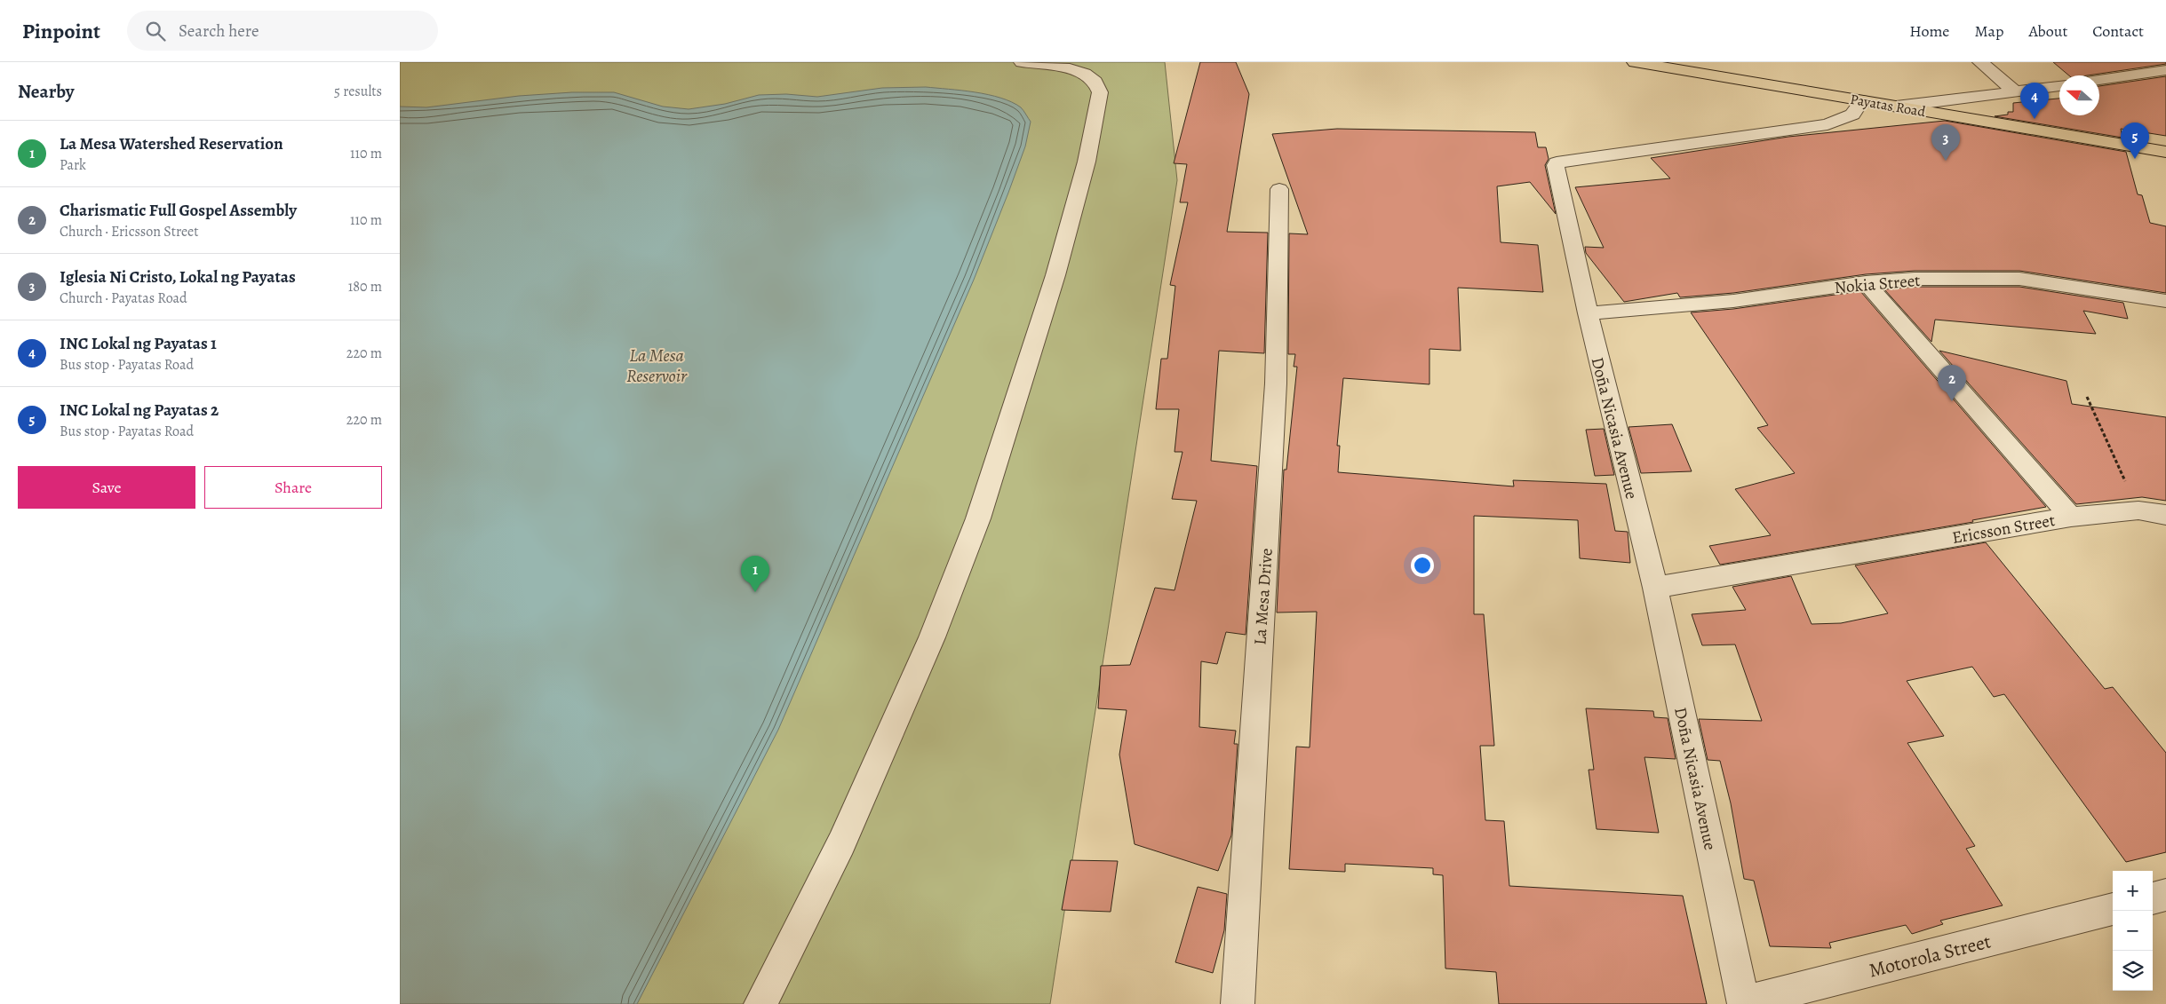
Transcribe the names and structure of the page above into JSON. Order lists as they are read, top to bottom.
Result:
{
  "streets": {
    "main road": ["Payatas Road"],
    "street": [
      "Nokia Street",
      "Doña Nicasia Avenue",
      "Ericsson Street",
      "La Mesa Drive",
      "Motorola Street"
    ]
  },
  "crossings": [
    ["Payatas Road", "Doña Nicasia Avenue"],
    ["Nokia Street", "Doña Nicasia Avenue"],
    ["Nokia Street", "Ericsson Street"],
    ["Doña Nicasia Avenue", "Ericsson Street"],
    ["Doña Nicasia Avenue", "Motorola Street"]
  ],
  "water": ["La Mesa Reservoir"],
  "north": "left",
  "page": {
    "header": "Pinpoint",
    "search": "Search here",
    "nav": [
      "Home",
      "Map",
      "About",
      "Contact"
    ],
    "heading": ["Nearby", "5 results"],
    "pins": [
      "4",
      "5",
      "3",
      "2",
      "1"
    ],
    "list": [
      {
        "mark": "1",
        "name": "La Mesa Watershed Reservation",
        "note": "Park",
        "value": "110 m"
      },
      {
        "mark": "2",
        "name": "Charismatic Full Gospel Assembly",
        "note": "Church · Ericsson Street",
        "value": "110 m"
      },
      {
        "mark": "3",
        "name": "Iglesia Ni Cristo, Lokal ng Payatas",
        "note": "Church · Payatas Road",
        "value": "180 m"
      },
      {
        "mark": "4",
        "name": "INC Lokal ng Payatas 1",
        "note": "Bus stop · Payatas Road",
        "value": "220 m"
      },
      {
        "mark": "5",
        "name": "INC Lokal ng Payatas 2",
        "note": "Bus stop · Payatas Road",
        "value": "220 m"
      }
    ],
    "buttons": ["Save", "Share"],
    "map_buttons": ["+", "−"]
  }
}
